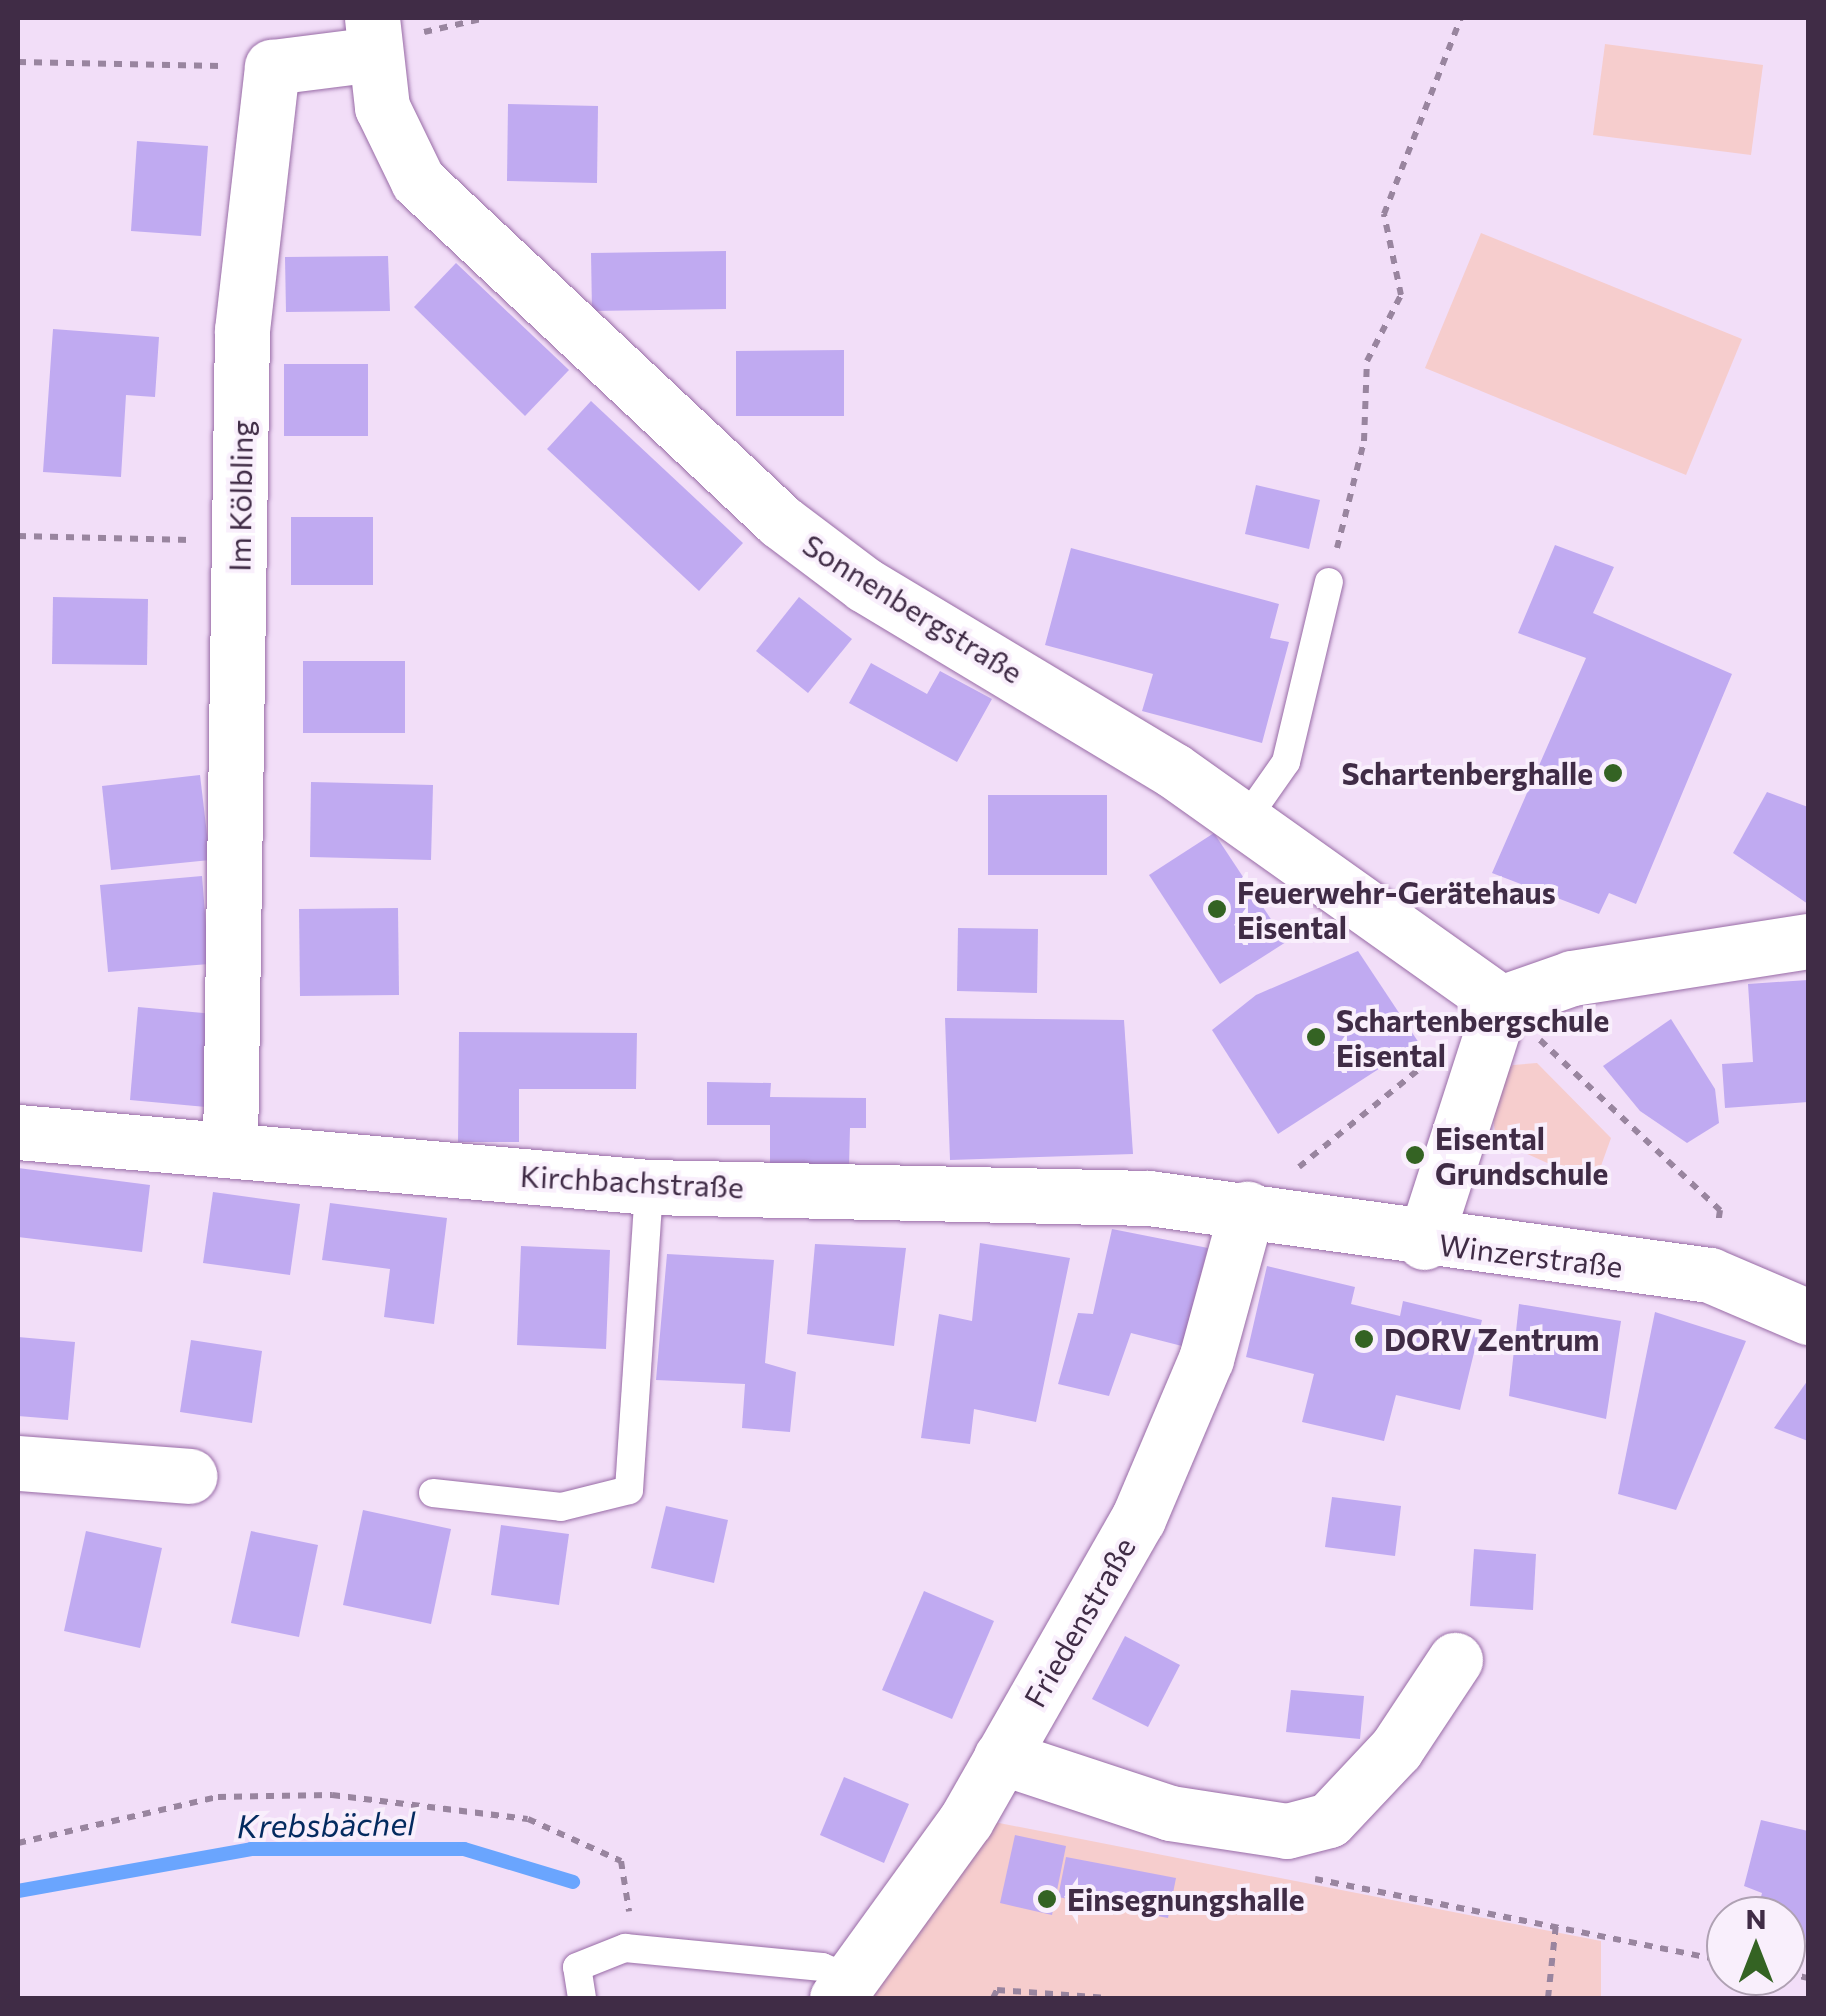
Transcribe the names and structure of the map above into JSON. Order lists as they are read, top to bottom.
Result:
{
  "streets": {
    "street": [
      "Im Kölbling",
      "Sonnenbergstraße",
      "Kirchbachstraße",
      "Winzerstraße",
      "Friedenstraße"
    ]
  },
  "crossings": [
    ["Im Kölbling", "Kirchbachstraße"],
    ["Kirchbachstraße", "Winzerstraße"],
    ["Kirchbachstraße", "Friedenstraße"],
    ["Winzerstraße", "Friedenstraße"]
  ],
  "water": ["Krebsbächel"],
  "places": [
    "Schartenberghalle",
    "Feuerwehr-Gerätehaus Eisental",
    "Schartenbergschule Eisental",
    "Eisental Grundschule",
    "DORV Zentrum",
    "Einsegnungshalle"
  ],
  "north": "top"
}
